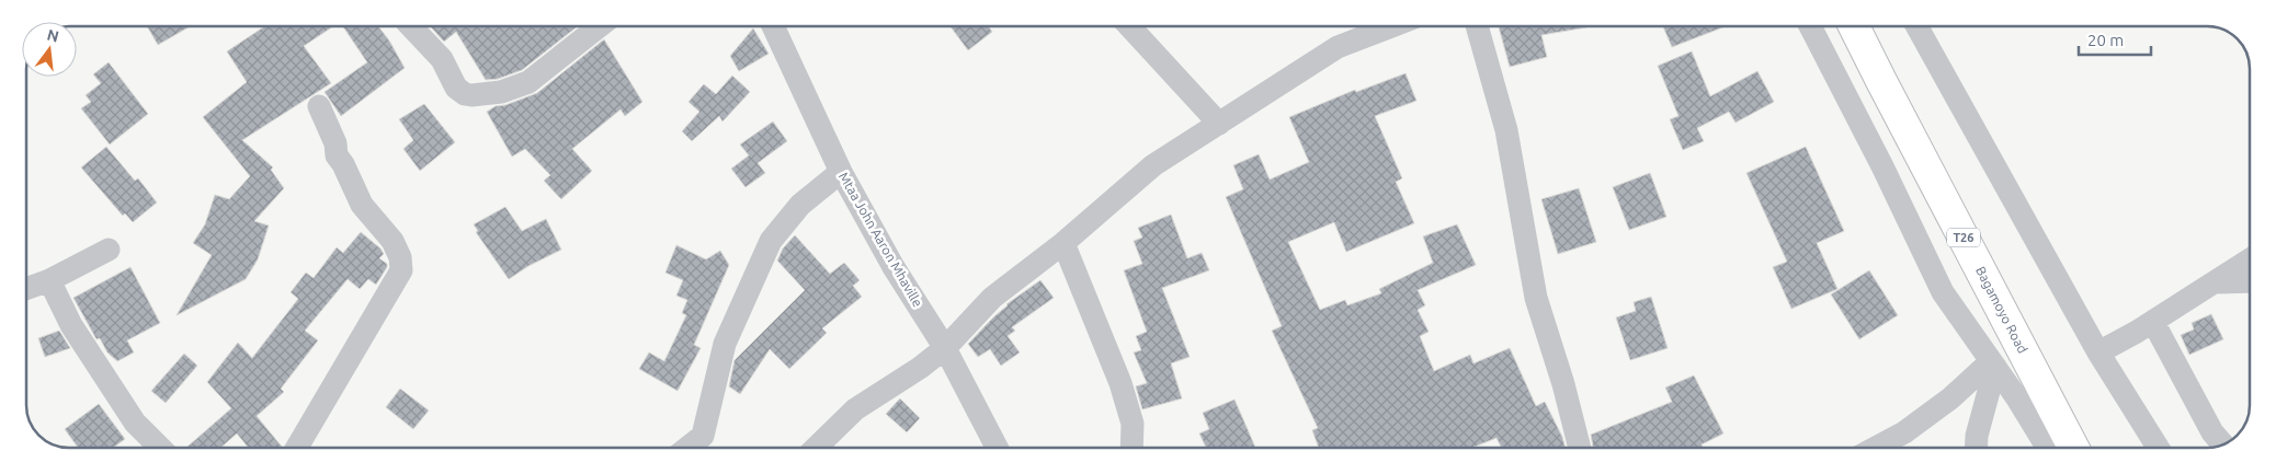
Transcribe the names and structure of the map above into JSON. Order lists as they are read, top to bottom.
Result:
{
  "streets": {
    "highway": ["T26", "Bagamoyo Road"],
    "street": ["Mtaa John Aaron Mhaville"]
  },
  "scale_bar": "20 m",
  "north": "top"
}
